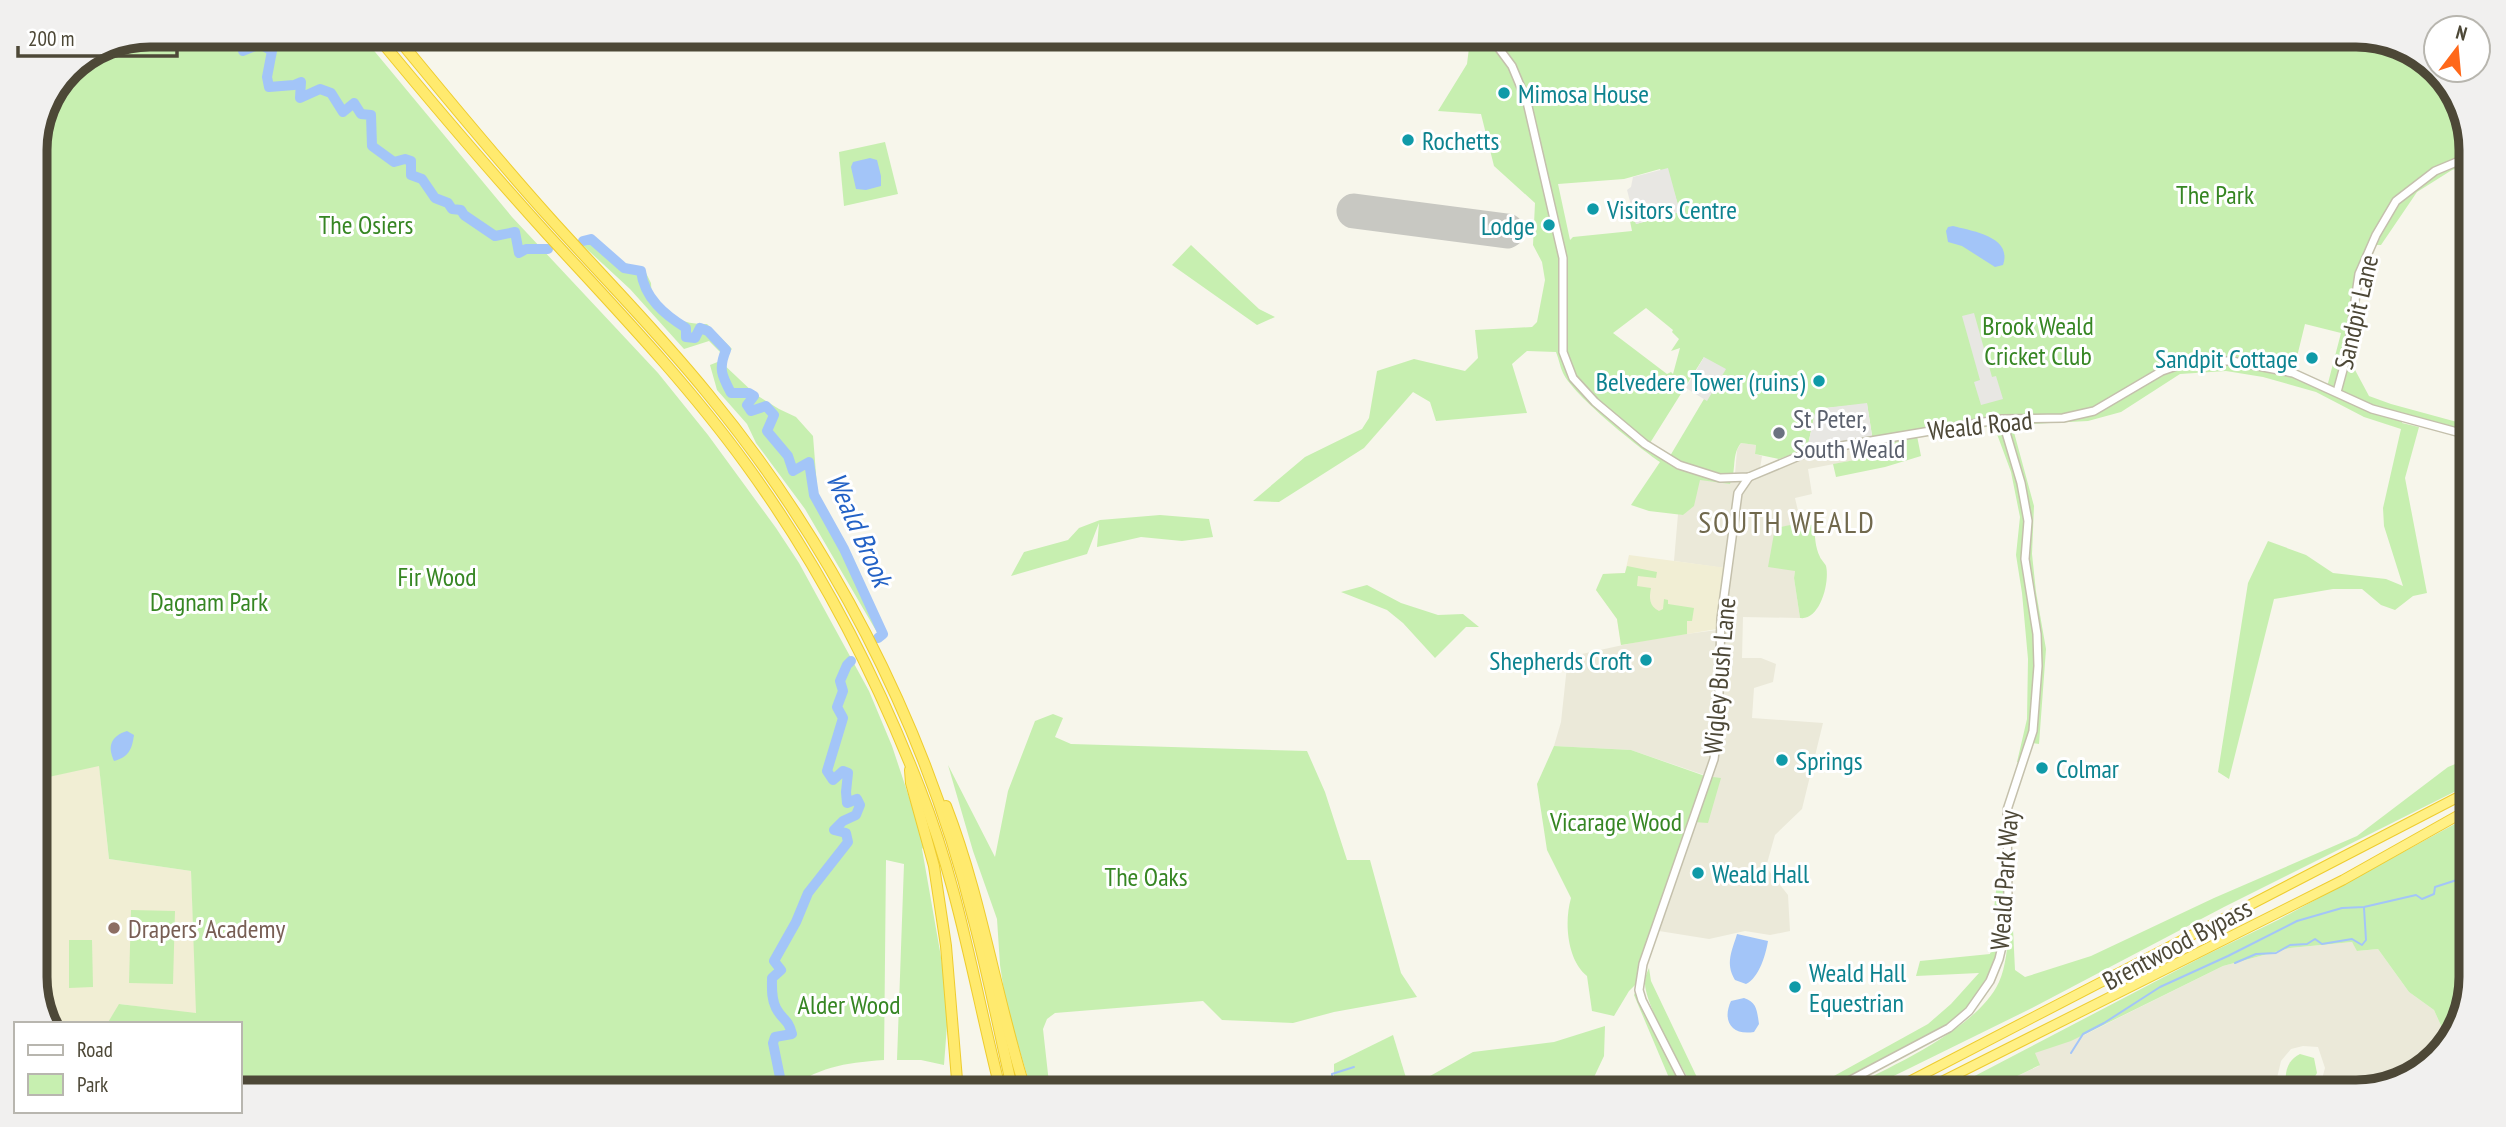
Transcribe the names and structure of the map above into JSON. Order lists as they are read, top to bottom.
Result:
{
  "streets": {
    "highway": ["Brentwood Bypass"],
    "street": [
      "Sandpit Lane",
      "Weald Road",
      "Wigley Bush Lane",
      "Weald Park Way"
    ]
  },
  "crossings": [
    ["Sandpit Lane", "Weald Road"],
    ["Weald Road", "Wigley Bush Lane"],
    ["Weald Road", "Weald Park Way"]
  ],
  "districts": ["SOUTH WEALD"],
  "water": ["Weald Brook"],
  "parks": [
    "The Park",
    "The Osiers",
    "Brook Weald Cricket Club",
    "Fir Wood",
    "Dagnam Park",
    "Vicarage Wood",
    "The Oaks",
    "Alder Wood"
  ],
  "places": [
    "Mimosa House",
    "Rochetts",
    "Visitors Centre",
    "Lodge",
    "Sandpit Cottage",
    "Belvedere Tower (ruins)",
    "St Peter, South Weald",
    "Shepherds Croft",
    "Springs",
    "Colmar",
    "Weald Hall",
    "Drapers' Academy",
    "Weald Hall Equestrian"
  ],
  "legend": ["Road", "Park"],
  "scale_bar": "200 m",
  "north": "top"
}
